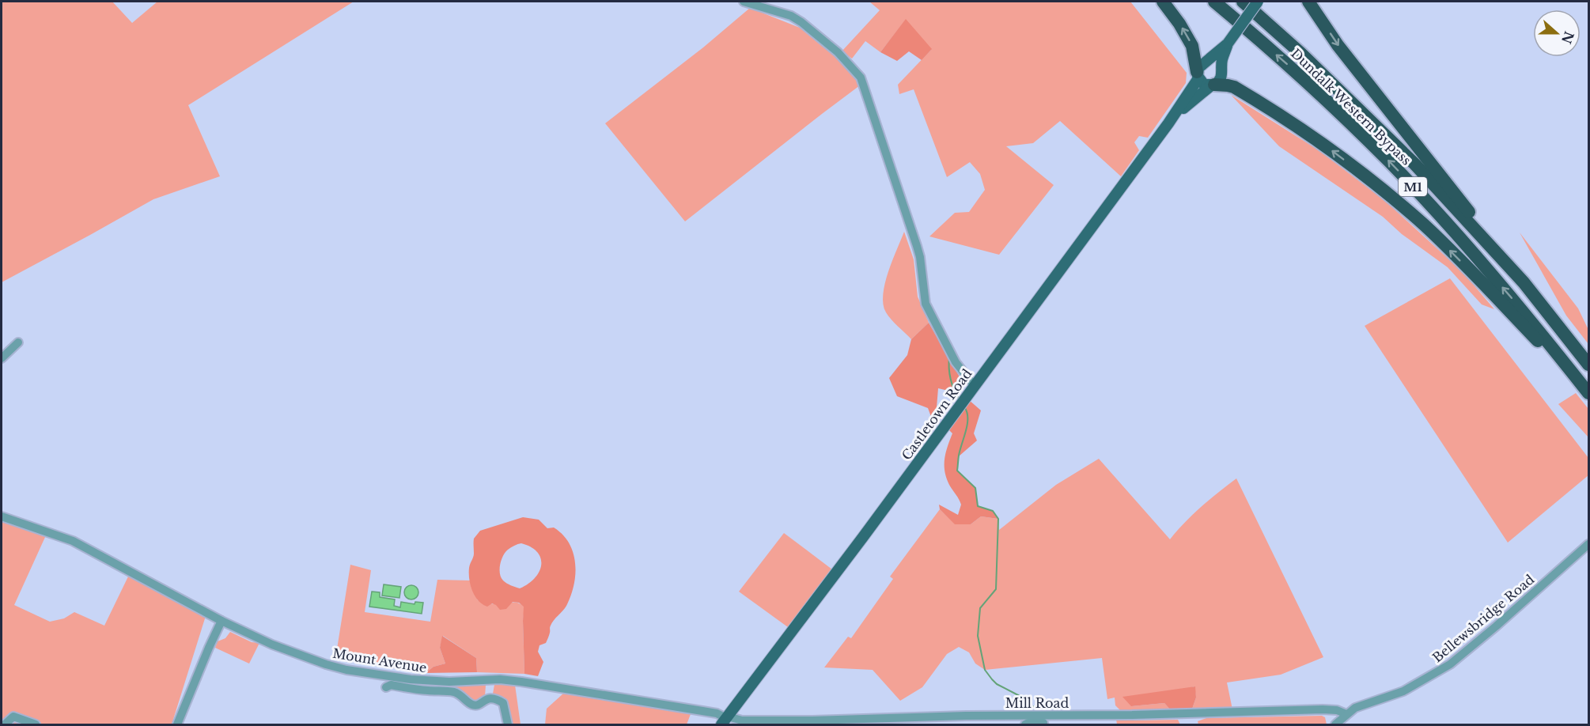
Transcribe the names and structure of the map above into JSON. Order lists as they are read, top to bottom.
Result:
{
  "streets": {
    "highway": ["Dundalk Western Bypass", "M1"],
    "main road": ["Castletown Road"],
    "street": ["Bellewsbridge Road", "Mount Avenue", "Mill Road"]
  },
  "crossings": [
    ["Castletown Road", "Mount Avenue"],
    ["Castletown Road", "Mill Road"],
    ["Bellewsbridge Road", "Mill Road"],
    ["Mount Avenue", "Mill Road"]
  ],
  "north": "right"
}
